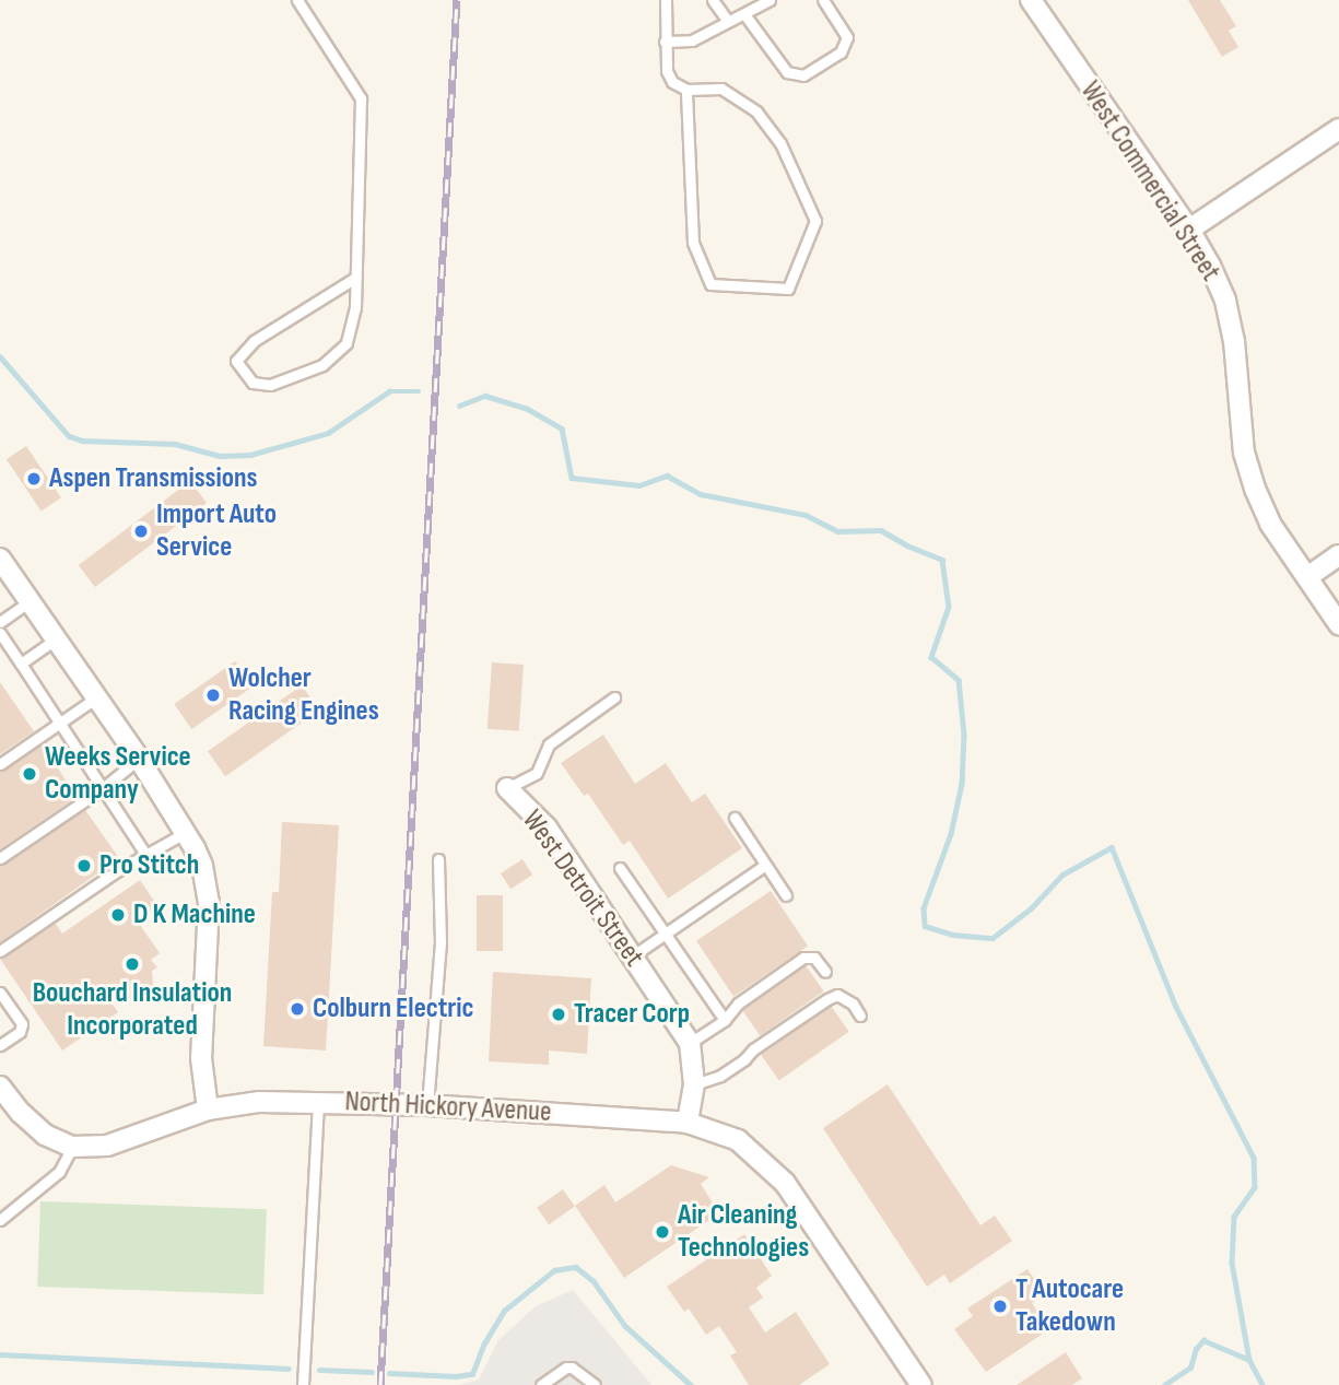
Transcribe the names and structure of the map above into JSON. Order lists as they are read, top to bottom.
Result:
{
  "streets": {
    "street": ["West Commercial Street", "West Detroit Street", "North Hickory Avenue"]
  },
  "crossings": [
    ["West Detroit Street", "North Hickory Avenue"]
  ],
  "places": [
    "Aspen Transmissions",
    "Import Auto Service",
    "Wolcher Racing Engines",
    "Weeks Service Company",
    "Pro Stitch",
    "D K Machine",
    "Bouchard Insulation Incorporated",
    "Colburn Electric",
    "Tracer Corp",
    "Air Cleaning Technologies",
    "T Autocare Takedown"
  ]
}
